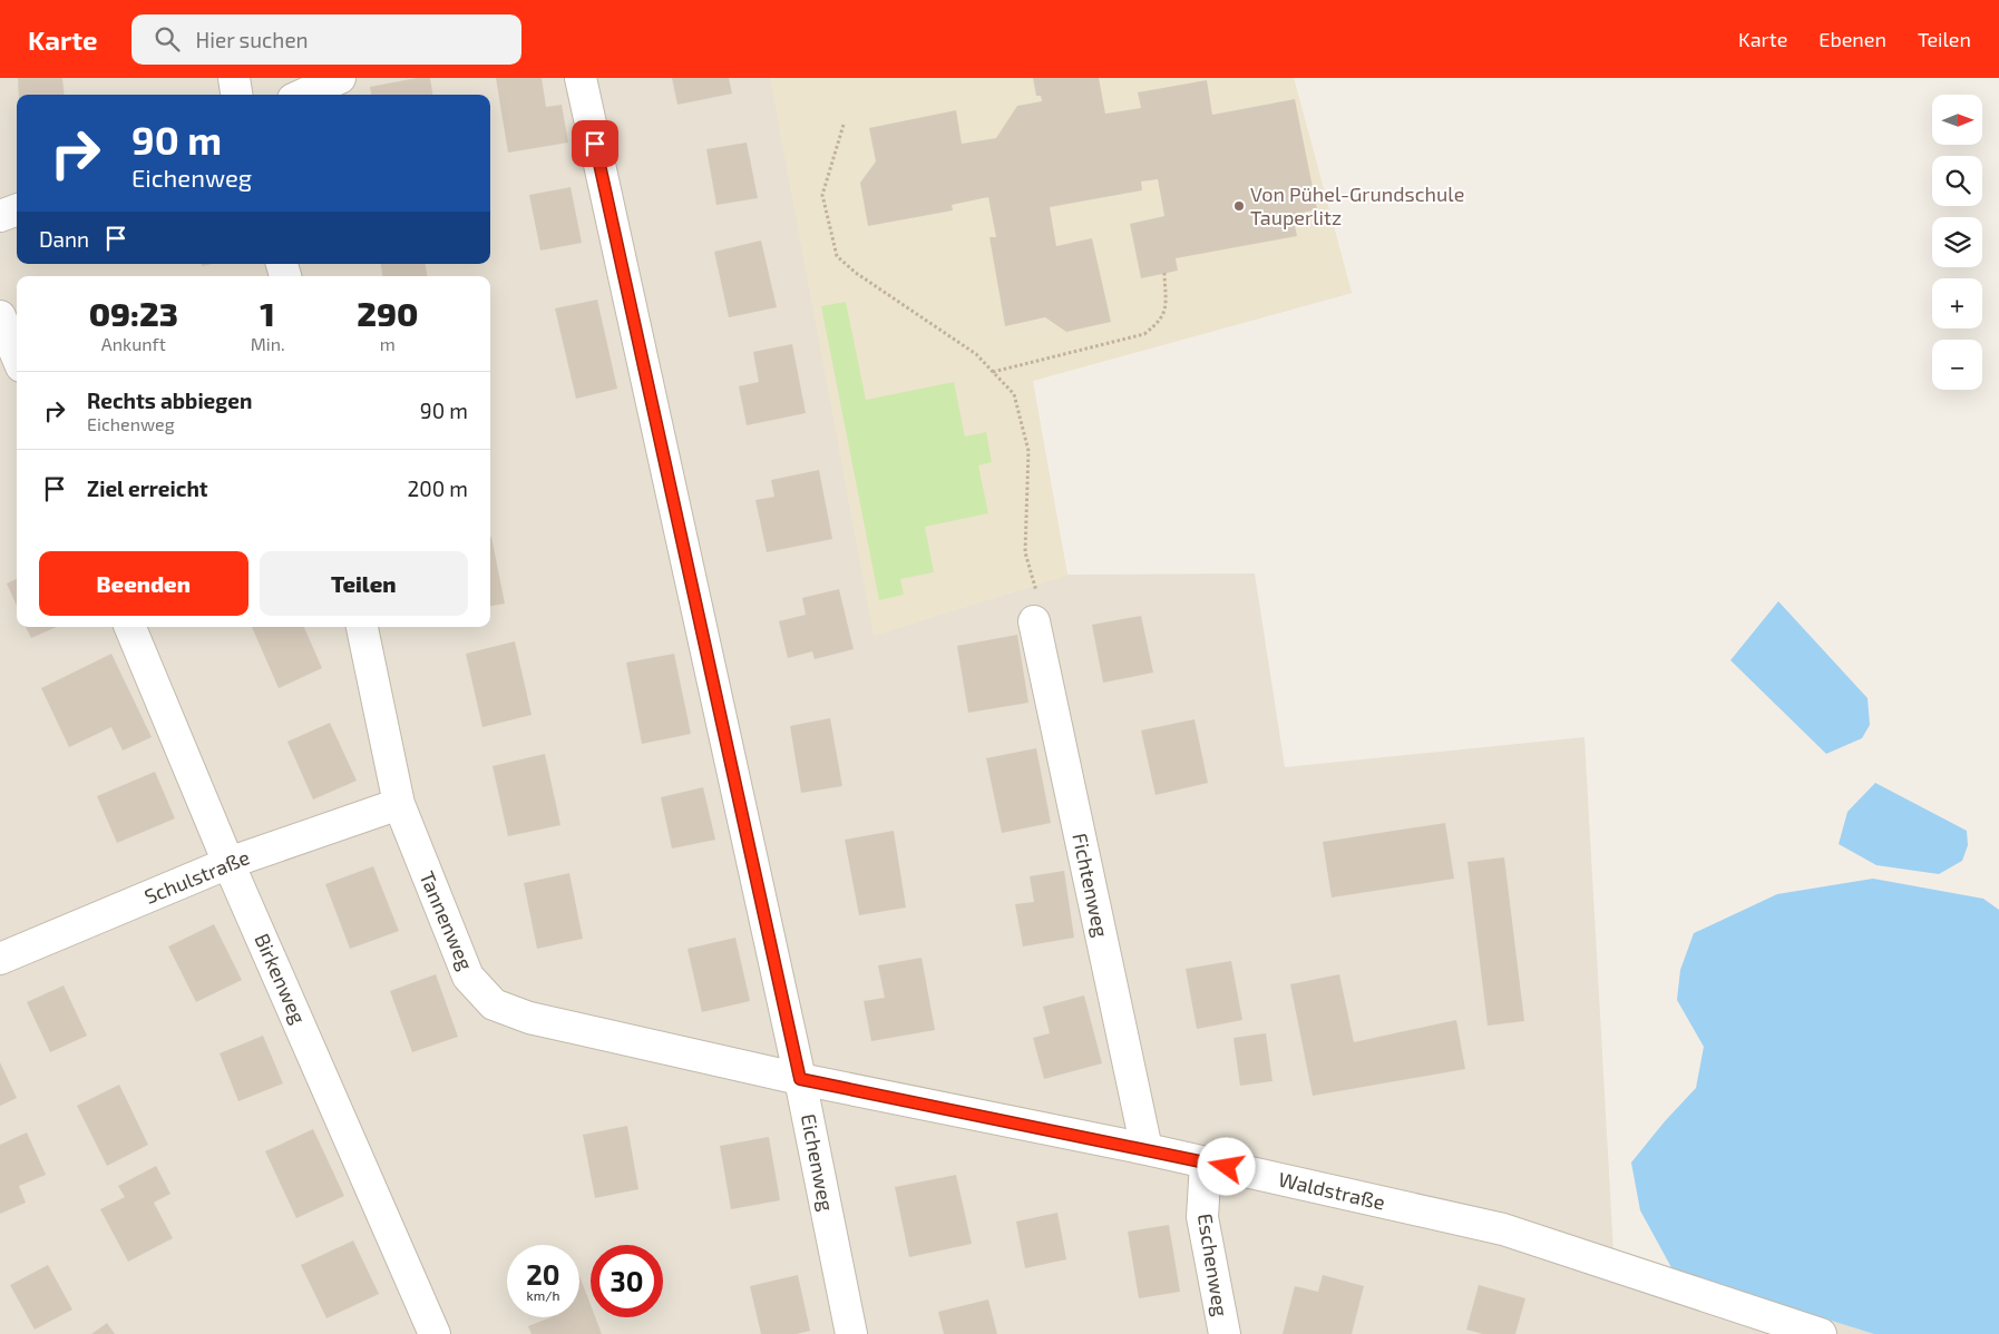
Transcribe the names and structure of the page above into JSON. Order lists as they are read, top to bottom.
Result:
{
  "streets": {
    "street": [
      "Schulstraße",
      "Fichtenweg",
      "Tannenweg",
      "Birkenweg",
      "Eichenweg",
      "Waldstraße",
      "Eschenweg"
    ]
  },
  "crossings": [
    ["Schulstraße", "Tannenweg"],
    ["Schulstraße", "Birkenweg"],
    ["Fichtenweg", "Waldstraße"],
    ["Tannenweg", "Eichenweg"],
    ["Tannenweg", "Waldstraße"],
    ["Eichenweg", "Waldstraße"],
    ["Waldstraße", "Eschenweg"]
  ],
  "places": ["Von Pühel-Grundschule Tauperlitz"],
  "north": "right",
  "page": {
    "header": "Karte",
    "search": "Hier suchen",
    "nav": ["Karte", "Ebenen", "Teilen"],
    "map_buttons": ["+", "−"],
    "turn": ["90 m", "Eichenweg"],
    "then": "Dann",
    "eta": [
      "09:23",
      "Ankunft",
      "1",
      "Min.",
      "290",
      "m"
    ],
    "list": [
      {
        "name": "Rechts abbiegen",
        "note": "Eichenweg",
        "value": "90 m"
      },
      {
        "name": "Ziel erreicht",
        "value": "200 m"
      }
    ],
    "buttons": ["Beenden", "Teilen"],
    "speed": "20 km/h",
    "limit": "30"
  }
}
